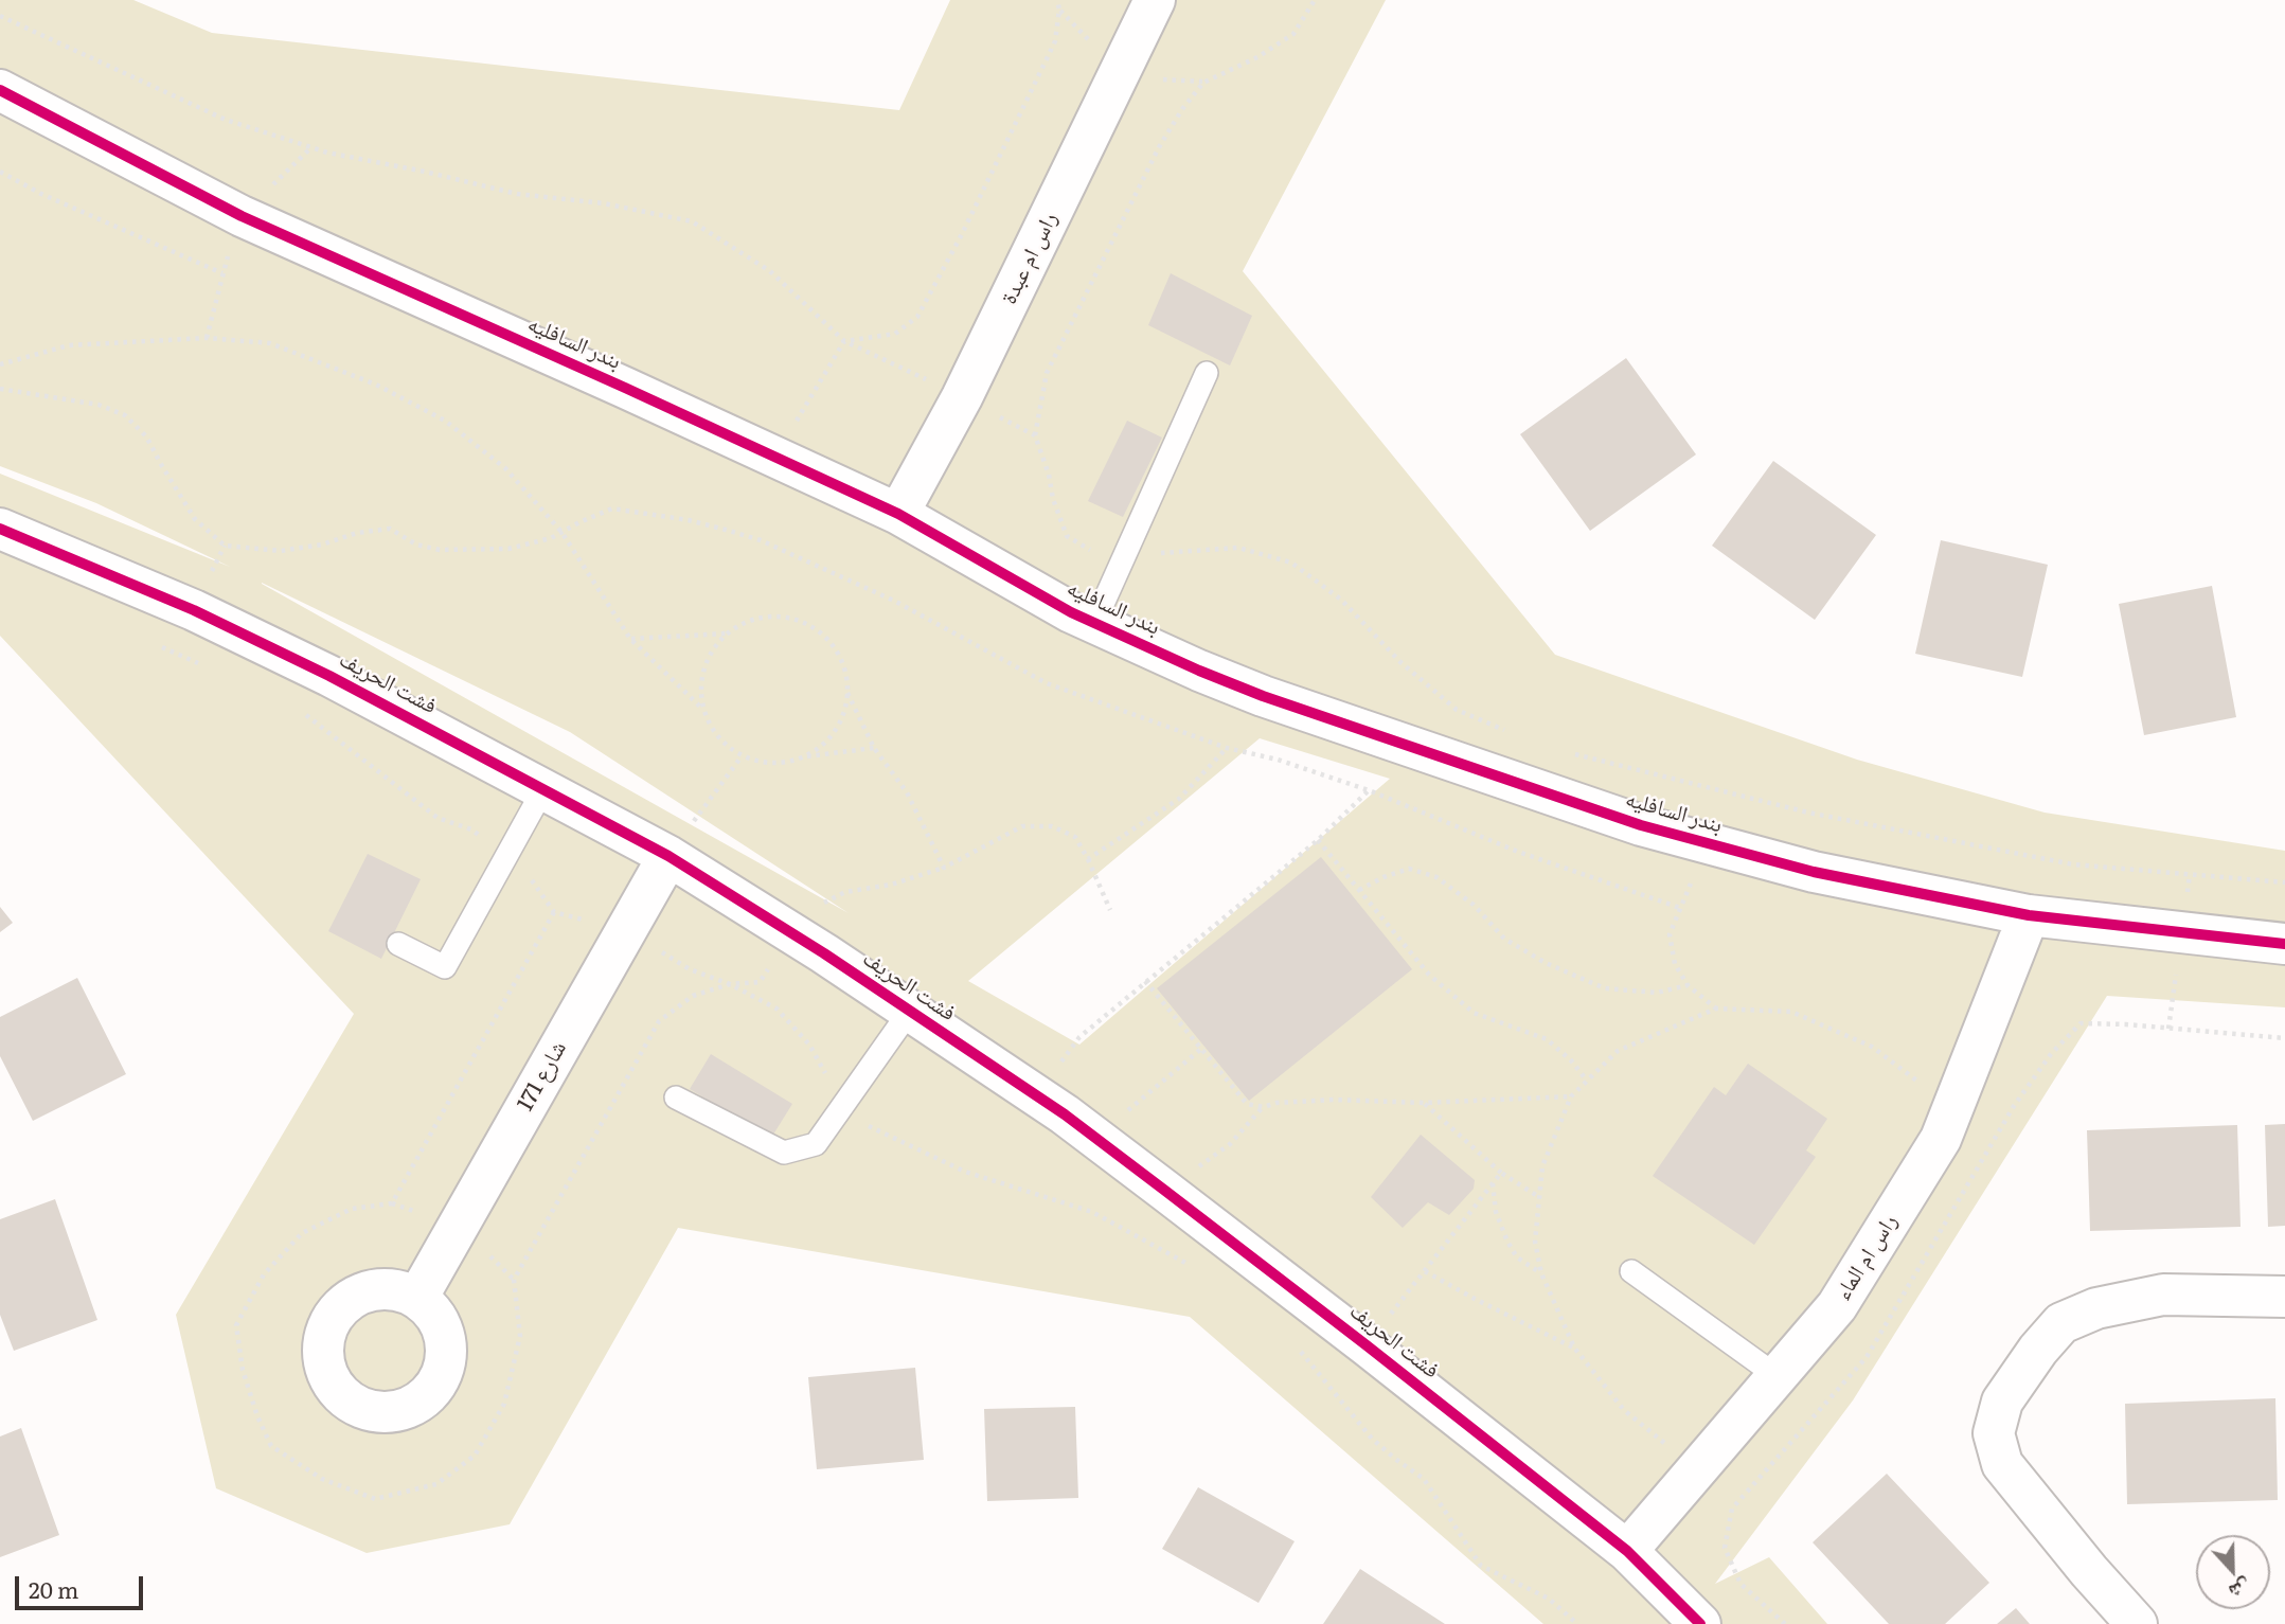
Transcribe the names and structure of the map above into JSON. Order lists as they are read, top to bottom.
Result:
{
  "streets": {
    "street": [
      "راس ام عبدة",
      "بندر السافليه",
      "فشت الحريف",
      "شارع 171",
      "راس ام الماء"
    ]
  },
  "crossings": [
    ["راس ام عبدة", "بندر السافليه"],
    ["بندر السافليه", "راس ام الماء"],
    ["فشت الحريف", "شارع 171"],
    ["فشت الحريف", "راس ام الماء"]
  ],
  "scale_bar": "20 m",
  "north": "bottom"
}
